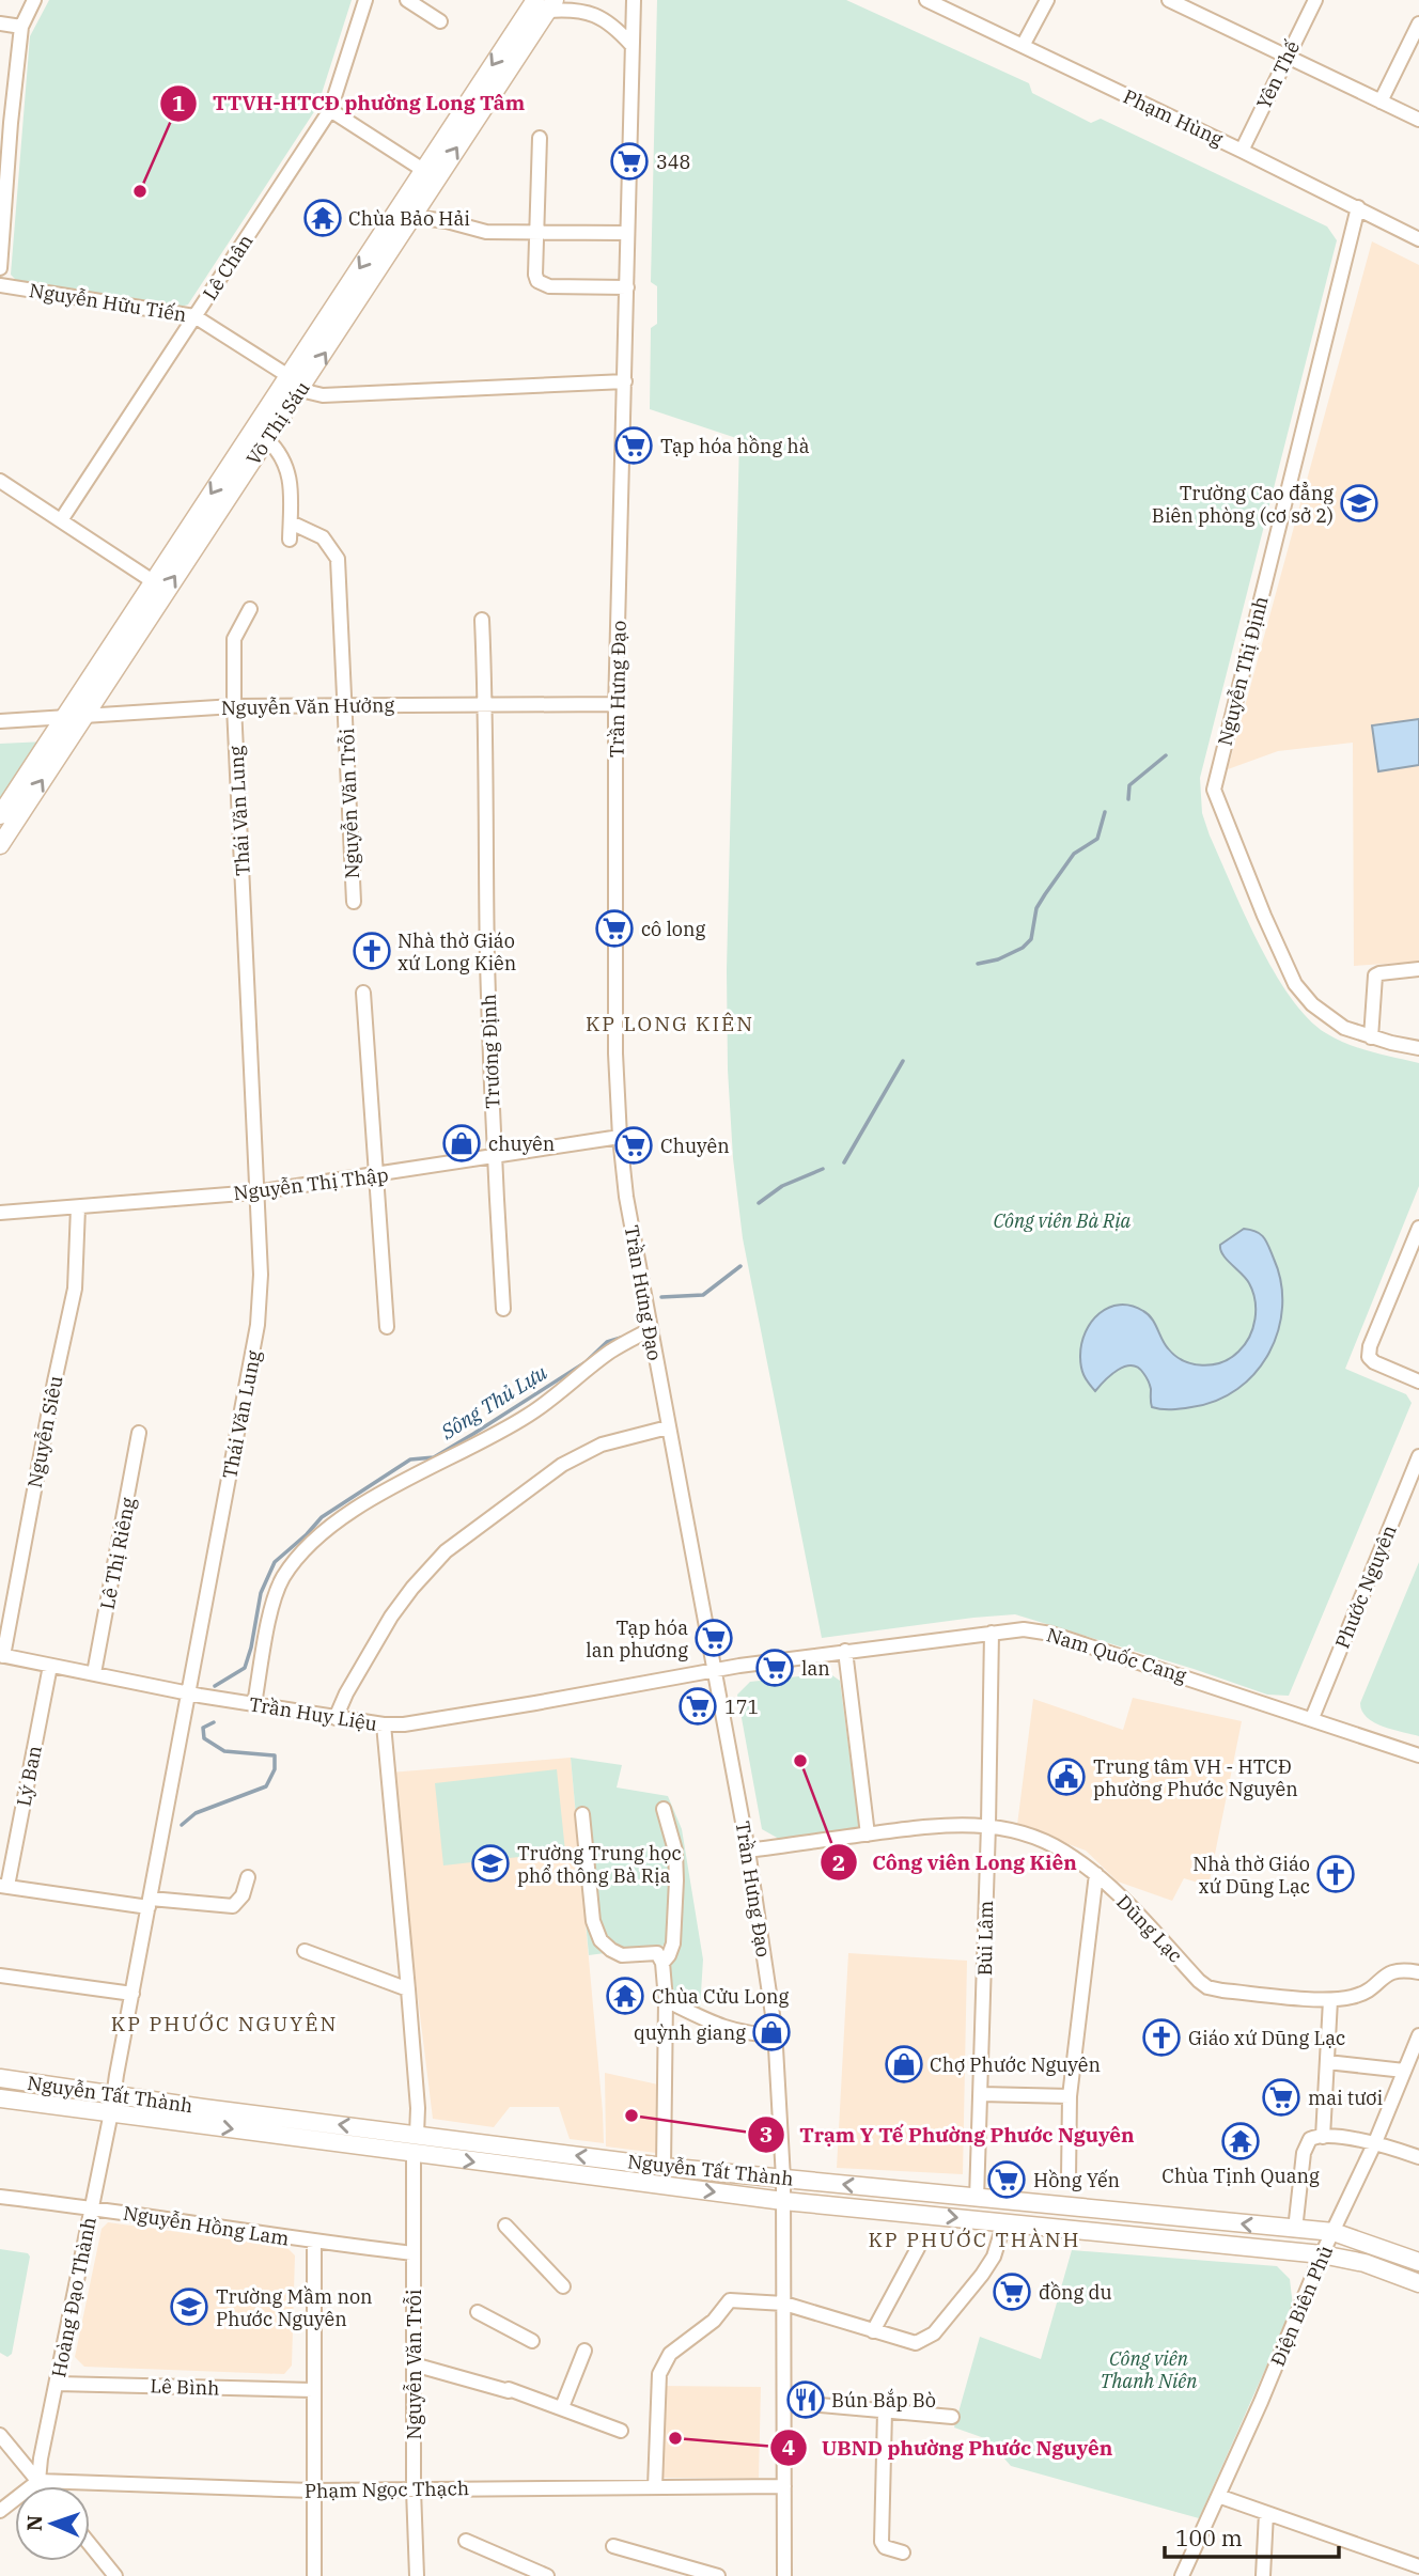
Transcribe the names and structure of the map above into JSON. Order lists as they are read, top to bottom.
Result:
{
  "streets": {
    "main road": ["Võ Thị Sáu", "Nguyễn Tất Thành"],
    "street": [
      "Yên Thế",
      "Phạm Hùng",
      "Lê Chân",
      "Nguyễn Hữu Tiến",
      "Nguyễn Thị Định",
      "Trần Hưng Đạo",
      "Nguyễn Văn Hưởng",
      "Nguyễn Văn Trỗi",
      "Thái Văn Lung",
      "Trương Định",
      "Nguyễn Thị Thập",
      "Nguyễn Siêu",
      "Lê Thị Riêng",
      "Phước Nguyên",
      "Nam Quốc Cang",
      "Trần Huy Liệu",
      "Lý Ban",
      "Dũng Lạc",
      "Bùi Lâm",
      "Nguyễn Hồng Lam",
      "Hoàng Đạo Thành",
      "Điện Biên Phủ",
      "Lê Bình",
      "Phạm Ngọc Thạch"
    ]
  },
  "crossings": [
    ["Yên Thế", "Phạm Hùng"],
    ["Phạm Hùng", "Nguyễn Thị Định"],
    ["Lê Chân", "Nguyễn Hữu Tiến"],
    ["Nguyễn Hữu Tiến", "Võ Thị Sáu"],
    ["Võ Thị Sáu", "Nguyễn Văn Hưởng"],
    ["Trần Hưng Đạo", "Nguyễn Văn Hưởng"],
    ["Trần Hưng Đạo", "Nguyễn Thị Thập"],
    ["Trần Hưng Đạo", "Nam Quốc Cang"],
    ["Trần Hưng Đạo", "Trần Huy Liệu"],
    ["Trần Hưng Đạo", "Dũng Lạc"],
    ["Trần Hưng Đạo", "Nguyễn Tất Thành"],
    ["Trần Hưng Đạo", "Phạm Ngọc Thạch"],
    ["Nguyễn Văn Hưởng", "Nguyễn Văn Trỗi"],
    ["Nguyễn Văn Hưởng", "Thái Văn Lung"],
    ["Nguyễn Văn Hưởng", "Trương Định"],
    ["Nguyễn Văn Trỗi", "Nguyễn Tất Thành"],
    ["Nguyễn Văn Trỗi", "Nguyễn Hồng Lam"],
    ["Nguyễn Văn Trỗi", "Phạm Ngọc Thạch"],
    ["Thái Văn Lung", "Nguyễn Thị Thập"],
    ["Thái Văn Lung", "Trần Huy Liệu"],
    ["Thái Văn Lung", "Nguyễn Tất Thành"],
    ["Thái Văn Lung", "Hoàng Đạo Thành"],
    ["Trương Định", "Nguyễn Thị Thập"],
    ["Nguyễn Thị Thập", "Nguyễn Siêu"],
    ["Nguyễn Siêu", "Trần Huy Liệu"],
    ["Lê Thị Riêng", "Trần Huy Liệu"],
    ["Phước Nguyên", "Nam Quốc Cang"],
    ["Nam Quốc Cang", "Trần Huy Liệu"],
    ["Nam Quốc Cang", "Bùi Lâm"],
    ["Trần Huy Liệu", "Lý Ban"],
    ["Dũng Lạc", "Bùi Lâm"],
    ["Bùi Lâm", "Nguyễn Tất Thành"],
    ["Nguyễn Tất Thành", "Hoàng Đạo Thành"],
    ["Nguyễn Tất Thành", "Điện Biên Phủ"],
    ["Nguyễn Hồng Lam", "Hoàng Đạo Thành"],
    ["Hoàng Đạo Thành", "Lê Bình"],
    ["Hoàng Đạo Thành", "Phạm Ngọc Thạch"]
  ],
  "districts": ["KP LONG KIÊN", "KP PHƯỚC NGUYÊN", "KP PHƯỚC THÀNH"],
  "water": ["Sông Thủ Lựu"],
  "parks": ["Công viên Bà Rịa", "Công viên Thanh Niên"],
  "places": {
    "supermarket": [
      "348",
      "Tạp hóa hồng hà",
      "cô long",
      "Chuyên",
      "Tạp hóa lan phương",
      "lan",
      "171",
      "mai tươi",
      "Hồng Yến",
      "đồng du"
    ],
    "other": [
      "TTVH-HTCĐ phường Long Tâm",
      "Công viên Long Kiên",
      "Trạm Y Tế Phường Phước Nguyên",
      "UBND phường Phước Nguyên"
    ],
    "temple": ["Chùa Bảo Hải", "Chùa Cửu Long", "Chùa Tịnh Quang"],
    "school or university": ["Trường Cao đẳng Biên phòng (cơ sở 2)", "Trường Trung học phổ thông Bà Rịa", "Trường Mầm non Phước Nguyên"],
    "church": ["Nhà thờ Giáo xứ Long Kiên", "Nhà thờ Giáo xứ Dũng Lạc", "Giáo xứ Dũng Lạc"],
    "shop": ["chuyên", "quỳnh giang", "Chợ Phước Nguyên"],
    "public building": ["Trung tâm VH - HTCĐ phường Phước Nguyên"],
    "restaurant": ["Bún Bắp Bò"]
  },
  "scale_bar": "100 m",
  "north": "left"
}
